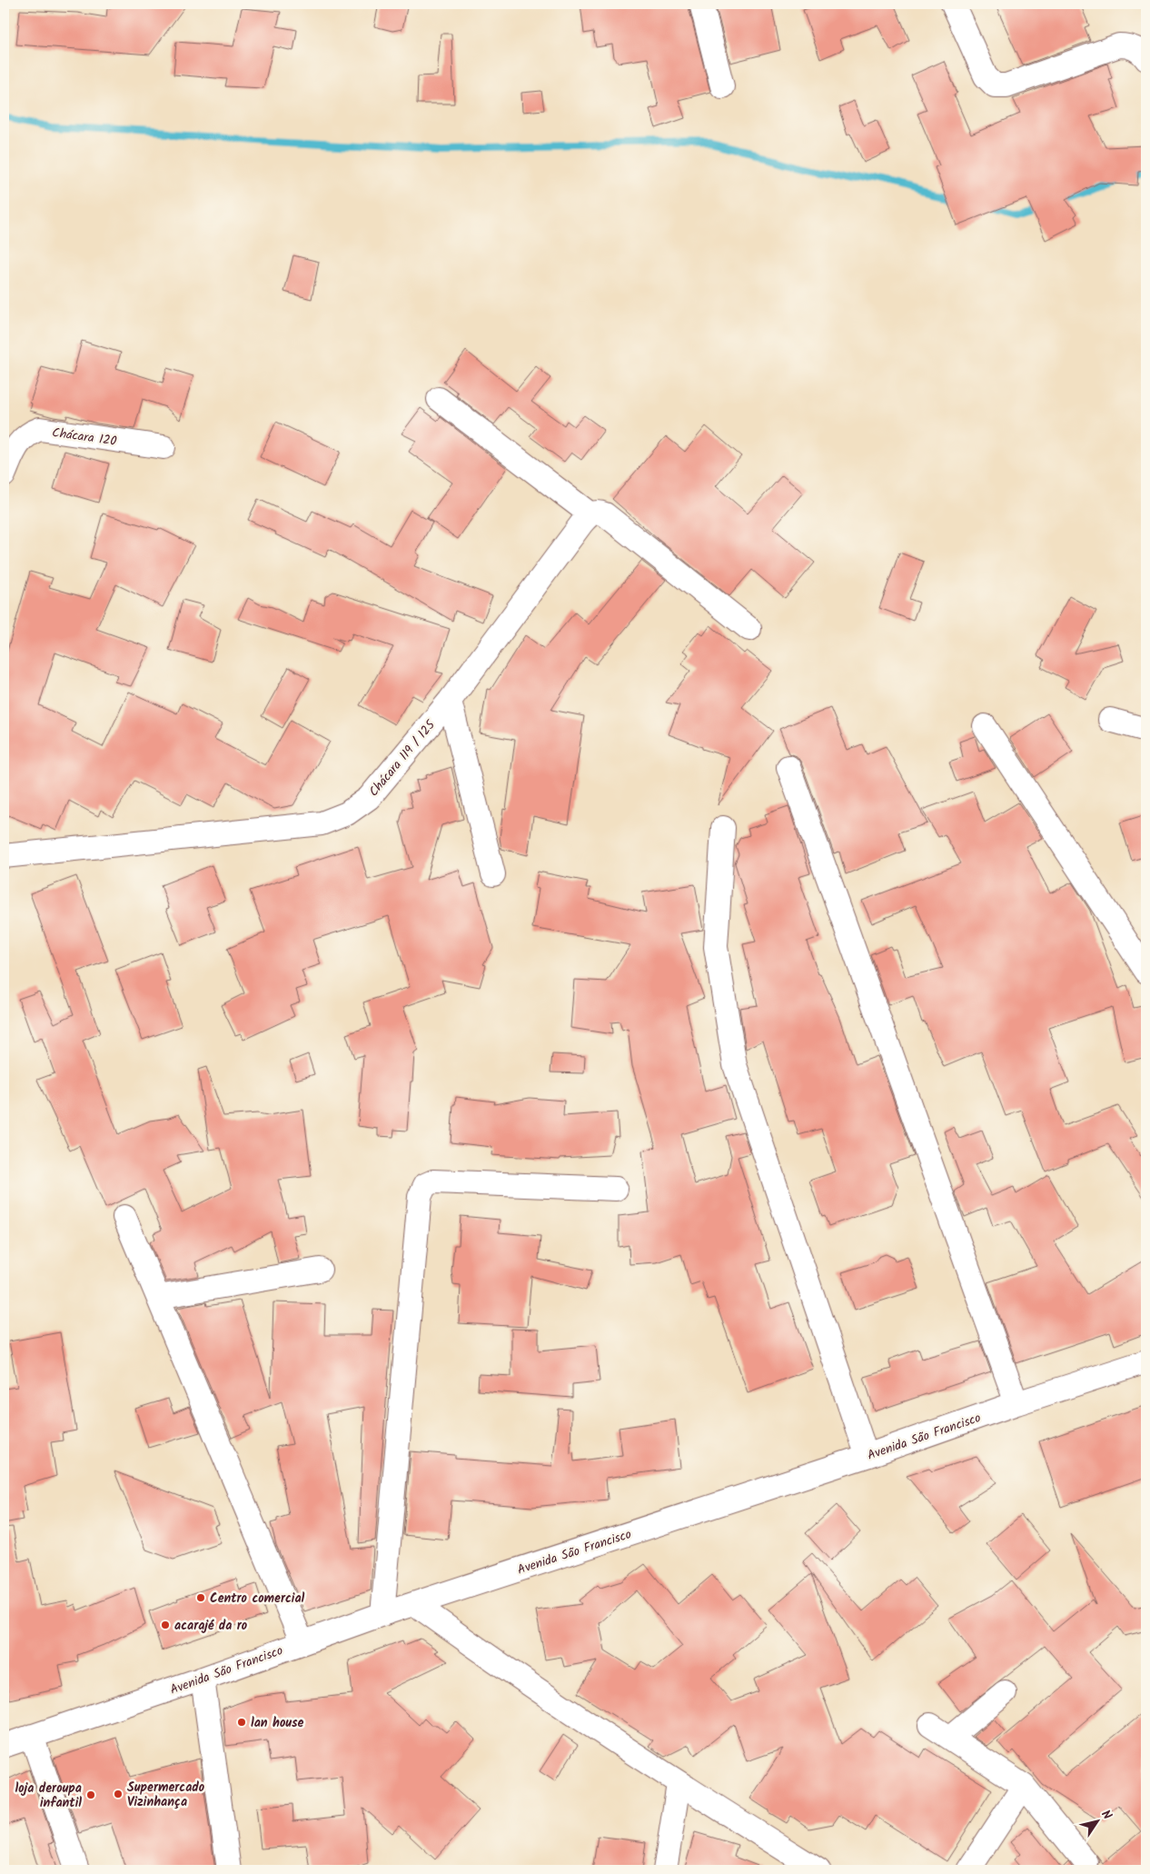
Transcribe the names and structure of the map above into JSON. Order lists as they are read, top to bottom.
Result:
{
  "streets": {
    "street": ["Chácara 120", "Chácara 119 / 125", "Avenida São Francisco"]
  },
  "places": [
    "Centro comercial",
    "acarajé da ro",
    "lan house",
    "Supermercado Vizinhança",
    "loja deroupa infantil"
  ],
  "north": "top right"
}
